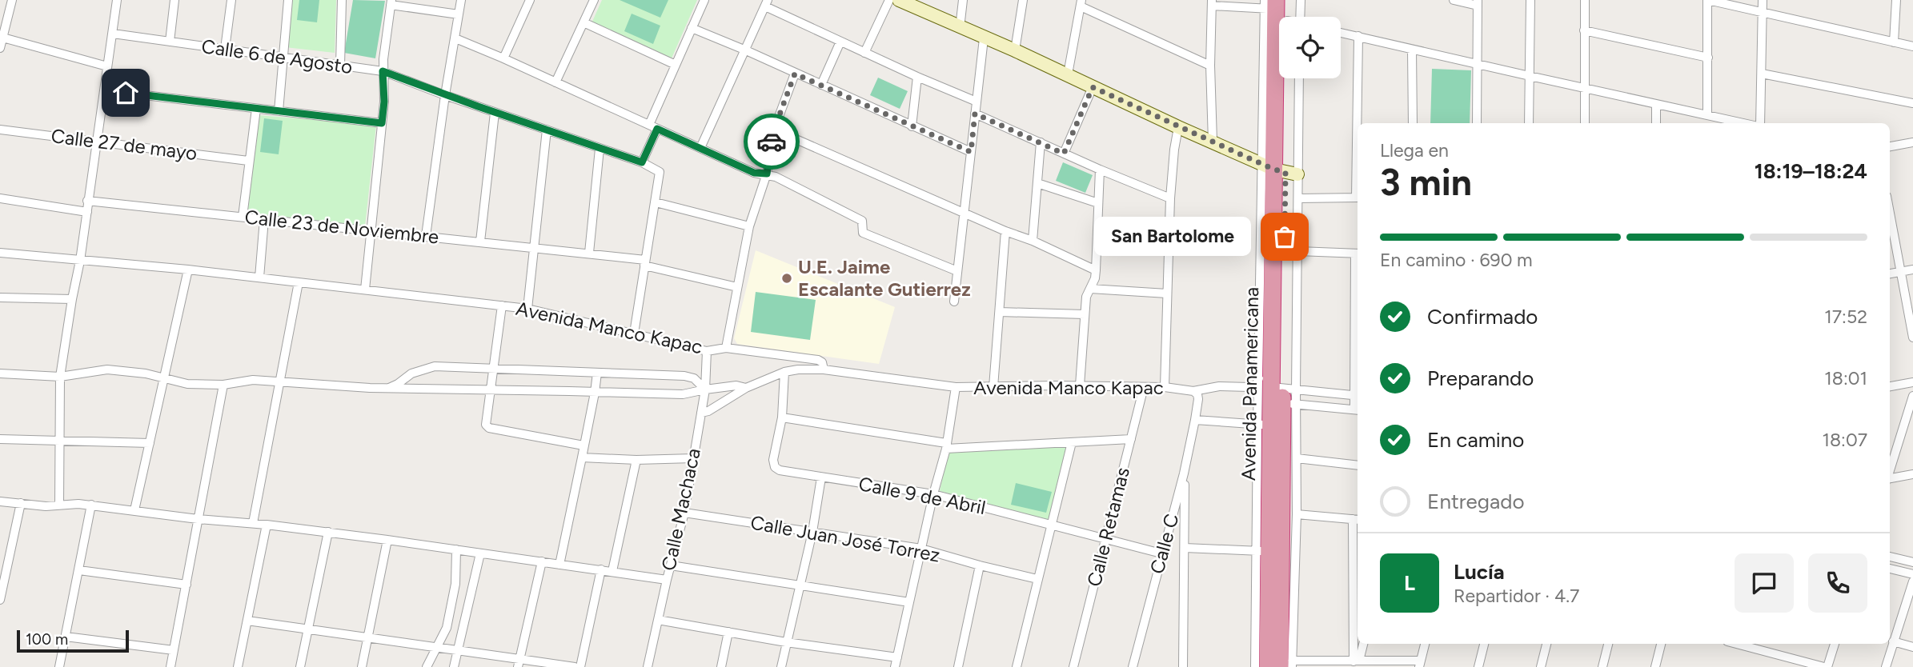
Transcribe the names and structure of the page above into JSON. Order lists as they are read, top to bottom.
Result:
{
  "streets": {
    "highway": ["Avenida Panamericana"],
    "street": [
      "Calle 6 de Agosto",
      "Calle 27 de mayo",
      "Calle 23 de Noviembre",
      "Avenida Manco Kapac",
      "Calle 9 de Abril",
      "Calle Machaca",
      "Calle Retamas",
      "Calle Juan José Torrez",
      "Calle C"
    ]
  },
  "crossings": [
    ["Avenida Manco Kapac", "Avenida Panamericana"],
    ["Avenida Manco Kapac", "Calle Machaca"],
    ["Avenida Manco Kapac", "Calle Retamas"],
    ["Calle 9 de Abril", "Calle Retamas"],
    ["Calle 9 de Abril", "Calle C"],
    ["Calle Machaca", "Calle Juan José Torrez"]
  ],
  "places": ["San Bartolome", "U.E. Jaime Escalante Gutierrez"],
  "scale_bar": "100 m",
  "page": {
    "heading": ["3 min", "Llega en", "18:19–18:24"],
    "panel": ["Lucía", "Repartidor · 4.7"],
    "bubble": "San Bartolome",
    "bar": "En camino · 690 m",
    "list": [
      ["Confirmado", "17:52"],
      ["Preparando", "18:01"],
      ["En camino", "18:07"],
      "Entregado"
    ],
    "round": "L",
    "scale": "100 m"
  }
}
